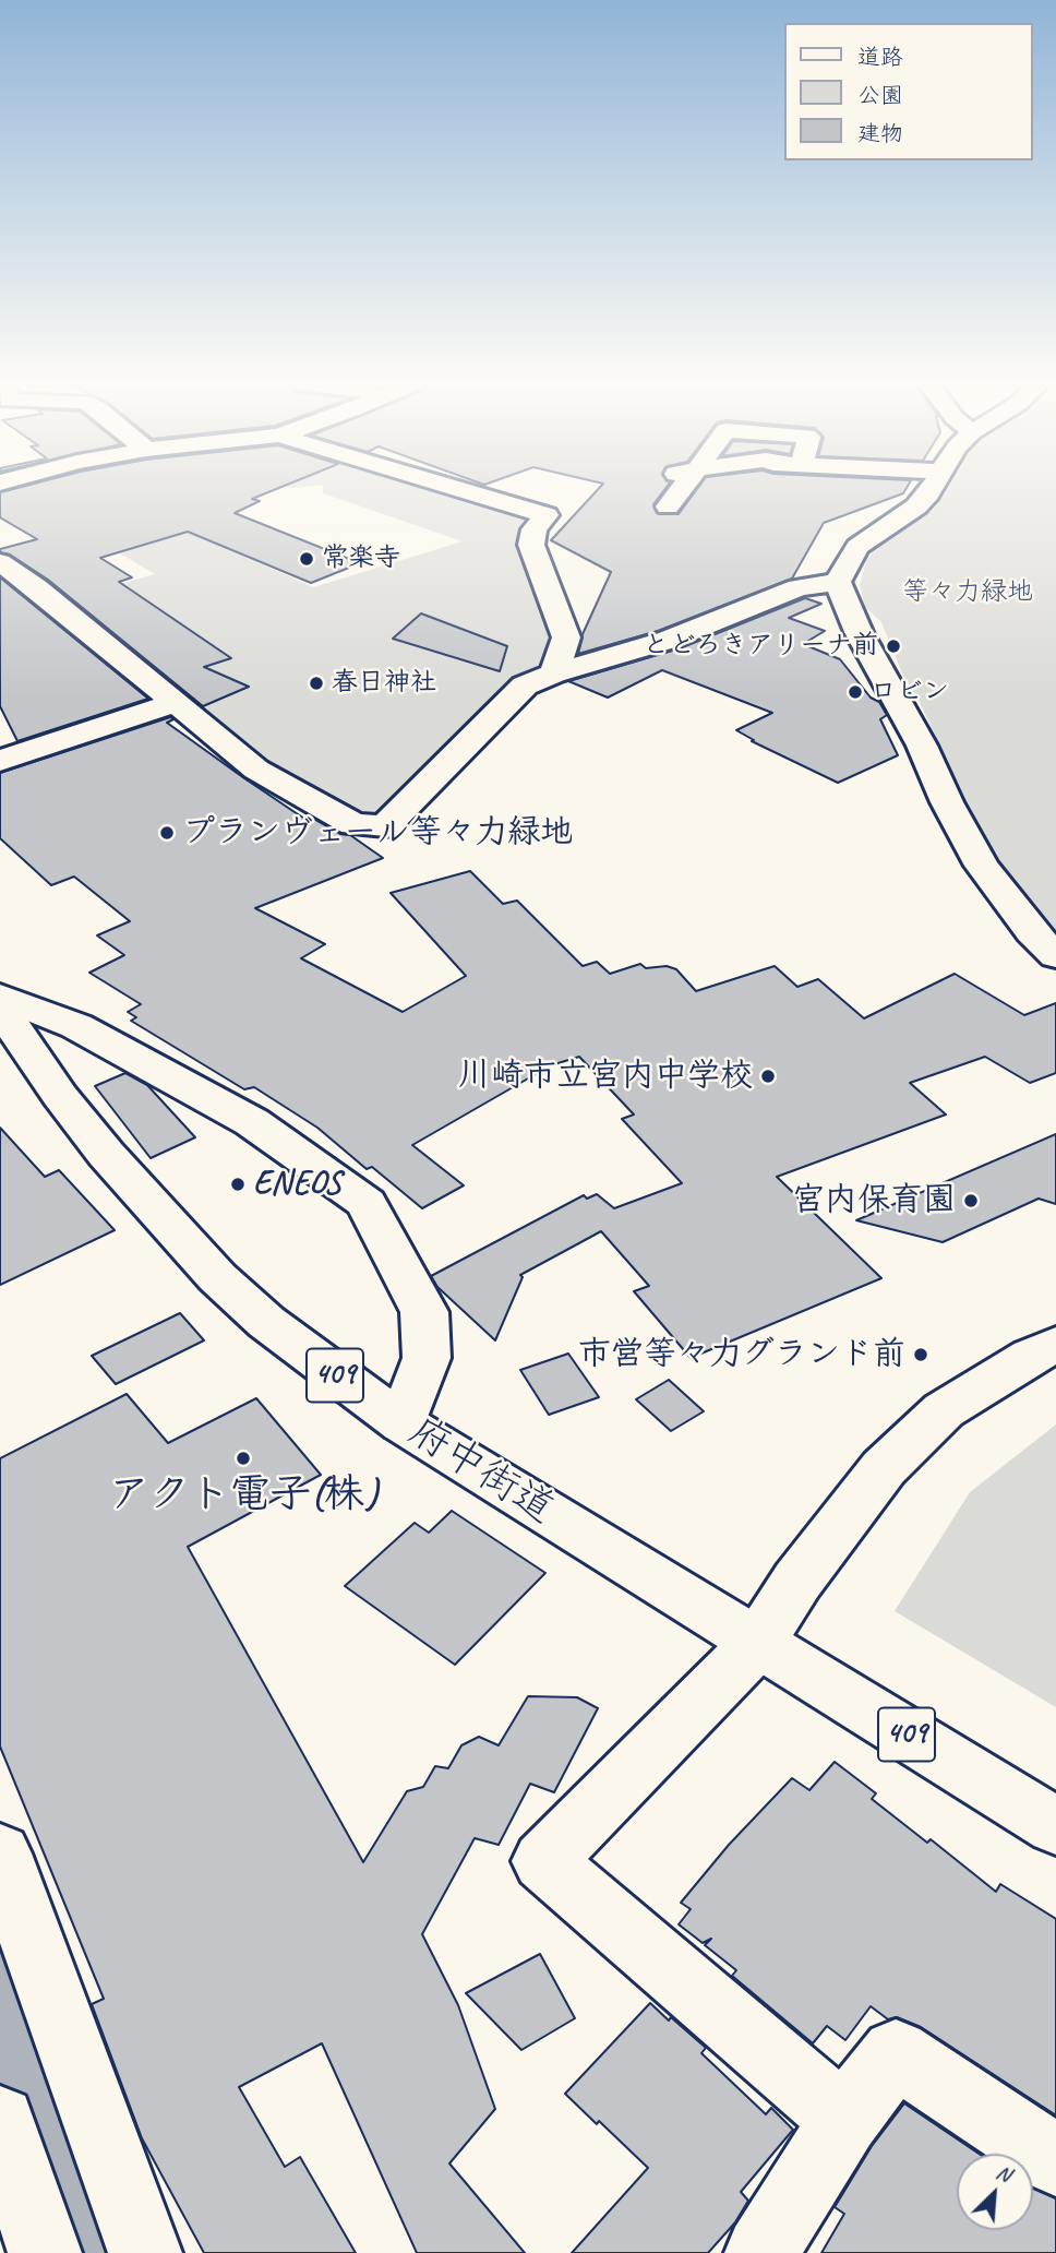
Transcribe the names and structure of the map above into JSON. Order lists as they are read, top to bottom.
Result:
{
  "streets": {
    "main road": ["409", "府中街道"]
  },
  "parks": ["等々力緑地"],
  "places": [
    "常楽寺",
    "とどろきアリーナ前",
    "春日神社",
    "ロビン",
    "プランヴェール等々力緑地",
    "川崎市立宮内中学校",
    "ENEOS",
    "宮内保育園",
    "市営等々力グランド前",
    "アクト電子(株)"
  ],
  "legend": ["道路", "公園", "建物"],
  "north": "top right"
}
